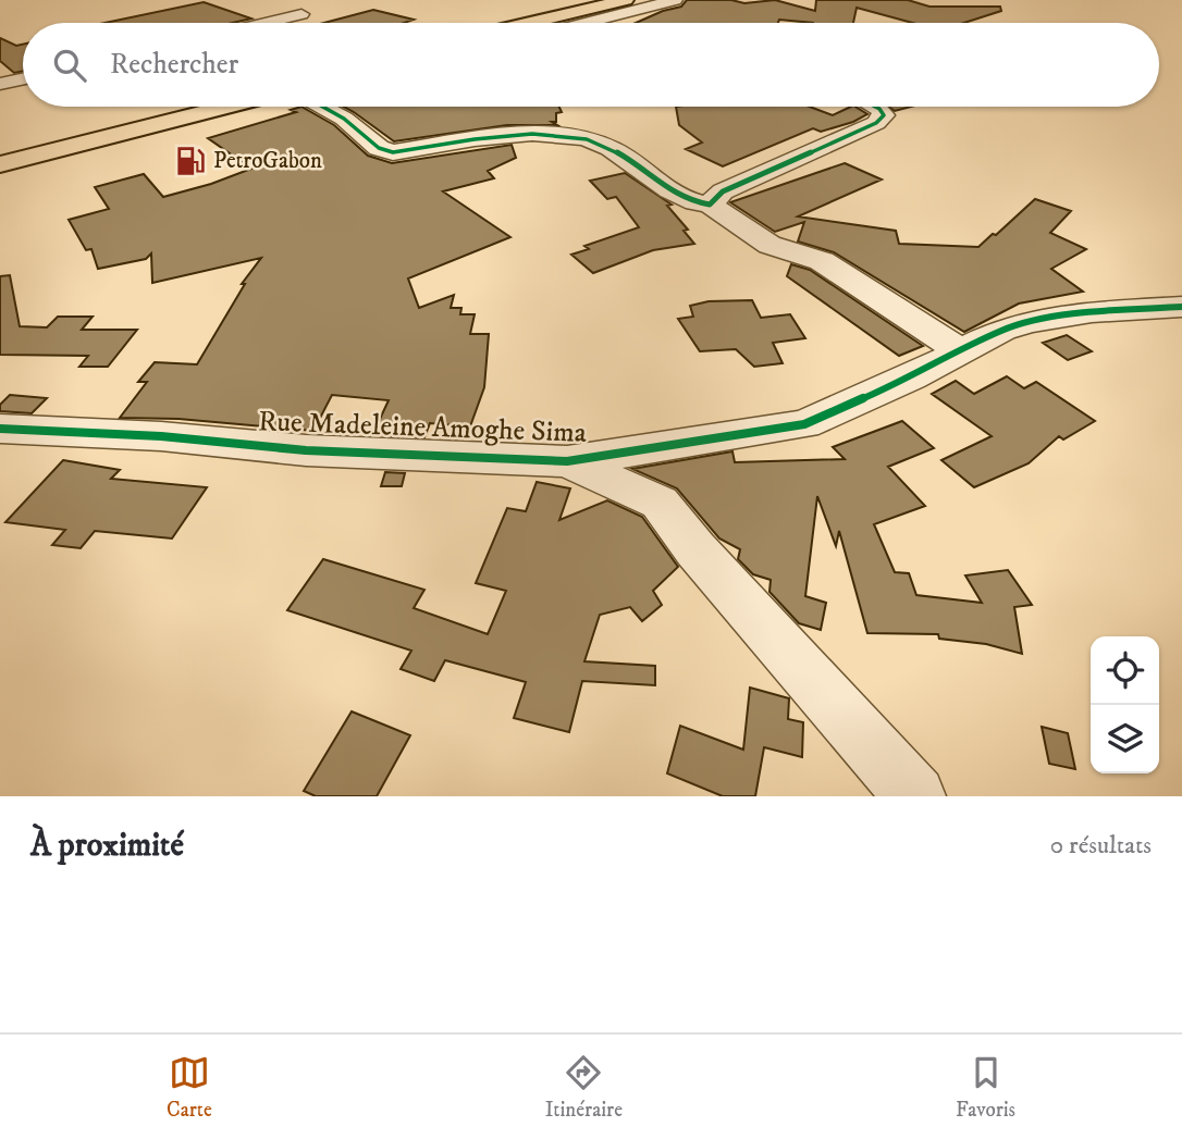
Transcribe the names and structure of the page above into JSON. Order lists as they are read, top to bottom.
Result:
{
  "streets": {
    "street": ["Rue Madeleine Amoghe Sima"]
  },
  "places": {
    "fuel station": ["PetroGabon"]
  },
  "page": {
    "search": "Rechercher",
    "heading": ["À proximité", "0 résultats"],
    "nav": ["Carte", "Itinéraire", "Favoris"]
  }
}
